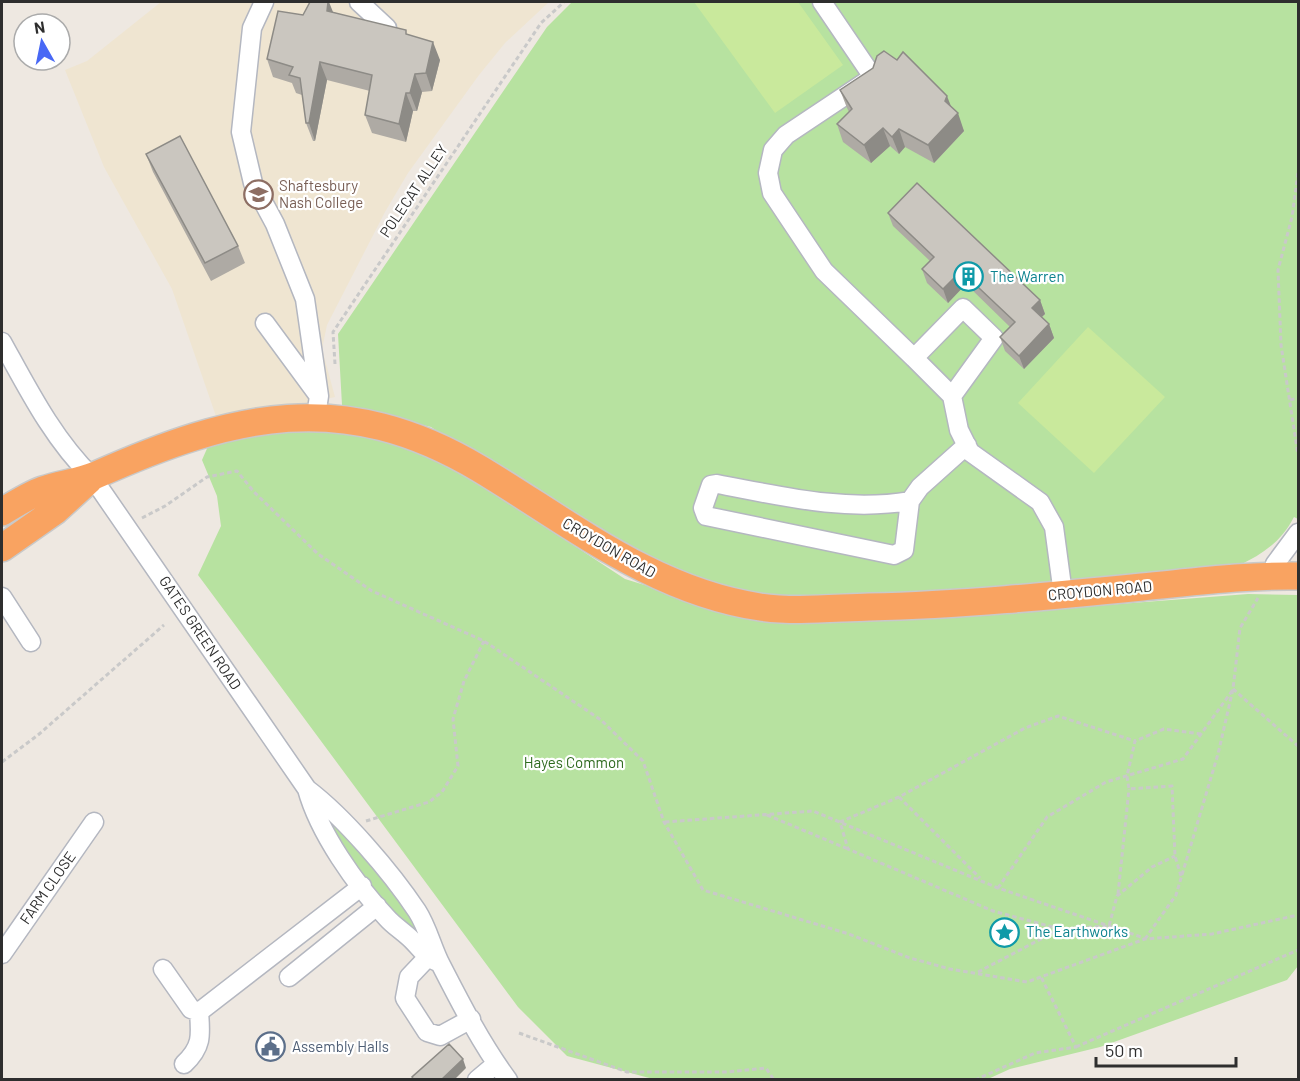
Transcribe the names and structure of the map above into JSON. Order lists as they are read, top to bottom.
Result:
{
  "streets": {
    "highway": ["CROYDON ROAD"],
    "street": ["GATES GREEN ROAD", "FARM CLOSE"],
    "path": ["POLECAT ALLEY"]
  },
  "crossings": [
    ["CROYDON ROAD", "GATES GREEN ROAD"]
  ],
  "parks": ["Hayes Common"],
  "places": {
    "school or university": ["Shaftesbury Nash College"],
    "building": ["The Warren"],
    "place": ["The Earthworks"],
    "public building": ["Assembly Halls"]
  },
  "scale_bar": "50 m",
  "north": "top"
}
